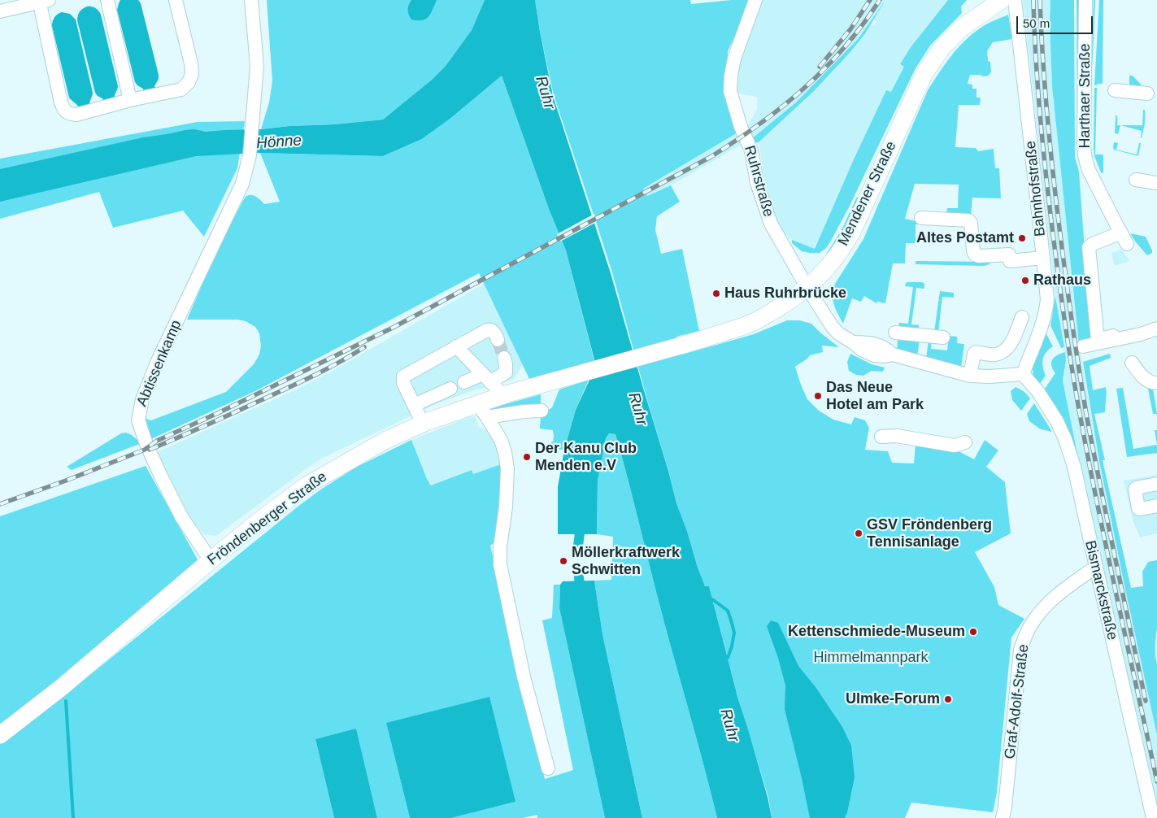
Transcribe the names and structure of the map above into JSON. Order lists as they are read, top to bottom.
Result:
{
  "streets": {
    "main road": ["Mendener Straße", "Fröndenberger Straße"],
    "street": [
      "Harthaer Straße",
      "Ruhrstraße",
      "Bahnhofstraße",
      "Abtissenkamp",
      "Bismarckstraße",
      "Graf-Adolf-Straße"
    ]
  },
  "crossings": [
    ["Ruhrstraße", "Bahnhofstraße"],
    ["Ruhrstraße", "Mendener Straße"],
    ["Ruhrstraße", "Bismarckstraße"],
    ["Bahnhofstraße", "Bismarckstraße"],
    ["Mendener Straße", "Fröndenberger Straße"],
    ["Abtissenkamp", "Fröndenberger Straße"],
    ["Bismarckstraße", "Graf-Adolf-Straße"]
  ],
  "water": ["Ruhr", "Hönne"],
  "parks": ["Himmelmannpark"],
  "places": [
    "Altes Postamt",
    "Rathaus",
    "Haus Ruhrbrücke",
    "Das Neue Hotel am Park",
    "Der Kanu Club Menden e.V",
    "GSV Fröndenberg Tennisanlage",
    "Möllerkraftwerk Schwitten",
    "Kettenschmiede-Museum",
    "Ulmke-Forum"
  ],
  "scale_bar": "50 m"
}
